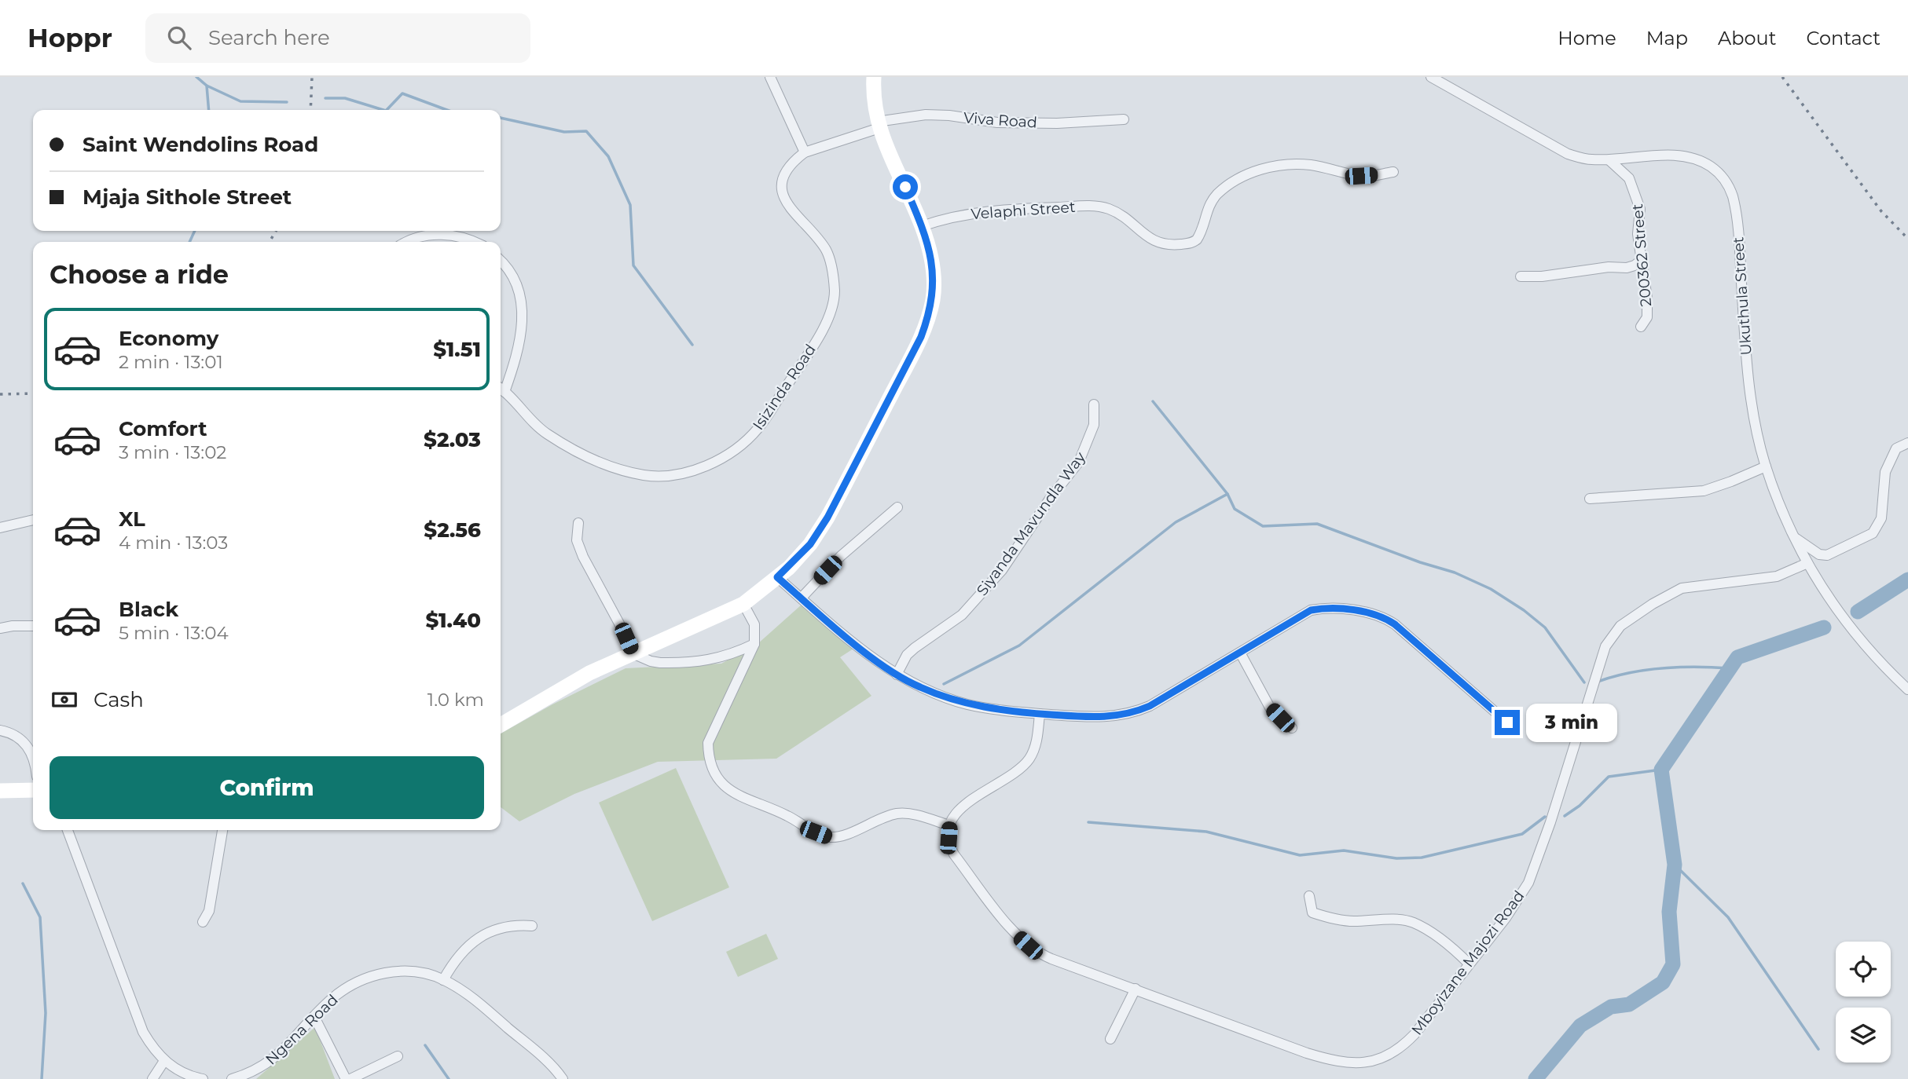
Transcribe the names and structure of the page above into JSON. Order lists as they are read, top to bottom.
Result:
{
  "streets": {
    "street": [
      "Viva Road",
      "Velaphi Street",
      "200362 Street",
      "Ukuthula Street",
      "Isizinda Road",
      "Siyanda Mavundla Way",
      "Mboyizane Majozi Road",
      "Ngena Road"
    ]
  },
  "crossings": [
    ["Viva Road", "Isizinda Road"],
    ["200362 Street", "Ukuthula Street"],
    ["Ukuthula Street", "Mboyizane Majozi Road"]
  ],
  "page": {
    "header": "Hoppr",
    "search": "Search here",
    "nav": [
      "Home",
      "Map",
      "About",
      "Contact"
    ],
    "banner": ["Saint Wendolins Road", "Mjaja Sithole Street"],
    "heading": "Choose a ride",
    "list": [
      {
        "name": "Economy",
        "note": "2 min · 13:01",
        "value": "$1.51"
      },
      {
        "name": "Comfort",
        "note": "3 min · 13:02",
        "value": "$2.03"
      },
      {
        "name": "XL",
        "note": "4 min · 13:03",
        "value": "$2.56"
      },
      {
        "name": "Black",
        "note": "5 min · 13:04",
        "value": "$1.40"
      }
    ],
    "pay": ["Cash", "1.0 km"],
    "bubble": "3 min",
    "buttons": "Confirm"
  }
}
